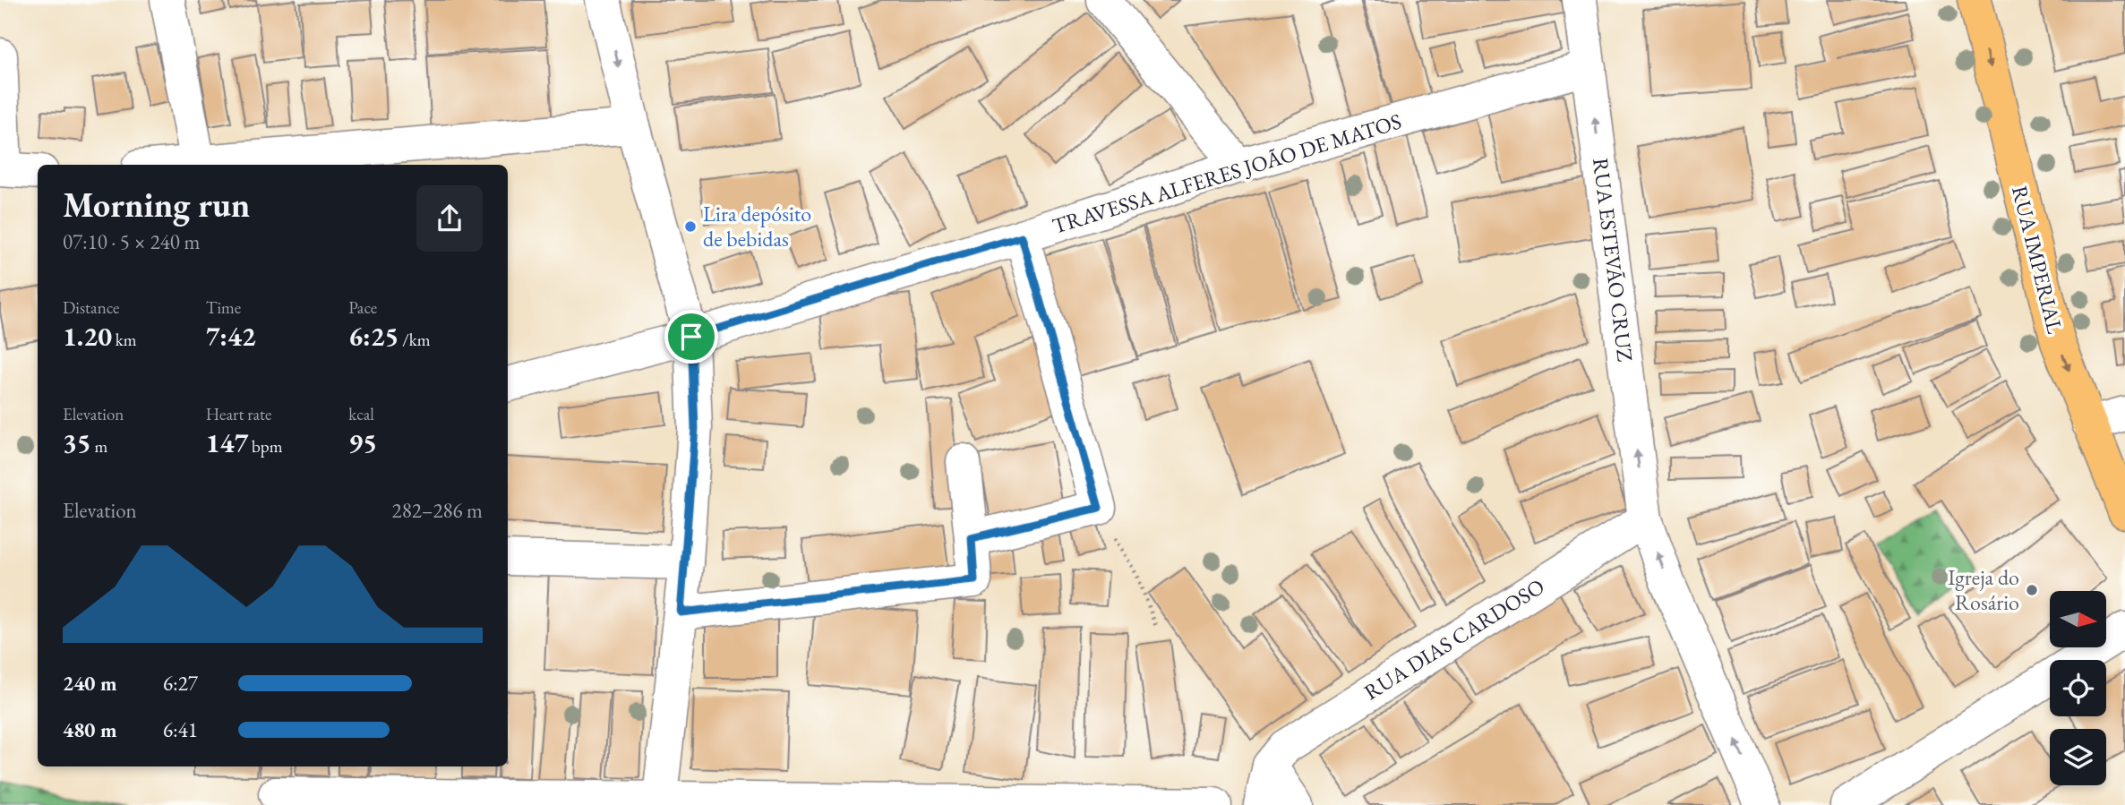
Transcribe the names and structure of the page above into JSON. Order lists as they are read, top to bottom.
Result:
{
  "streets": {
    "main road": ["RUA IMPERIAL"],
    "street": ["TRAVESSA ALFERES JOÃO DE MATOS", "RUA ESTEVÃO CRUZ", "RUA DIAS CARDOSO"]
  },
  "crossings": [
    ["TRAVESSA ALFERES JOÃO DE MATOS", "RUA ESTEVÃO CRUZ"],
    ["RUA ESTEVÃO CRUZ", "RUA DIAS CARDOSO"]
  ],
  "one_way": ["RUA ESTEVÃO CRUZ", "RUA IMPERIAL"],
  "places": ["Lira depósito de bebidas", "Igreja do Rosário"],
  "north": "right",
  "page": {
    "heading": ["Morning run", "07:10 · 5 × 240 m"],
    "stats": [
      ["Distance", "1.20 km"],
      ["Time", "7:42"],
      ["Pace", "6:25 /km"],
      ["Elevation", "35 m"],
      ["Heart rate", "147 bpm"],
      ["kcal", "95"]
    ],
    "chart": ["Elevation", "282–286 m"],
    "list": [
      {
        "name": "240 m",
        "note": "6:27"
      },
      {
        "name": "480 m",
        "note": "6:41"
      }
    ]
  }
}
